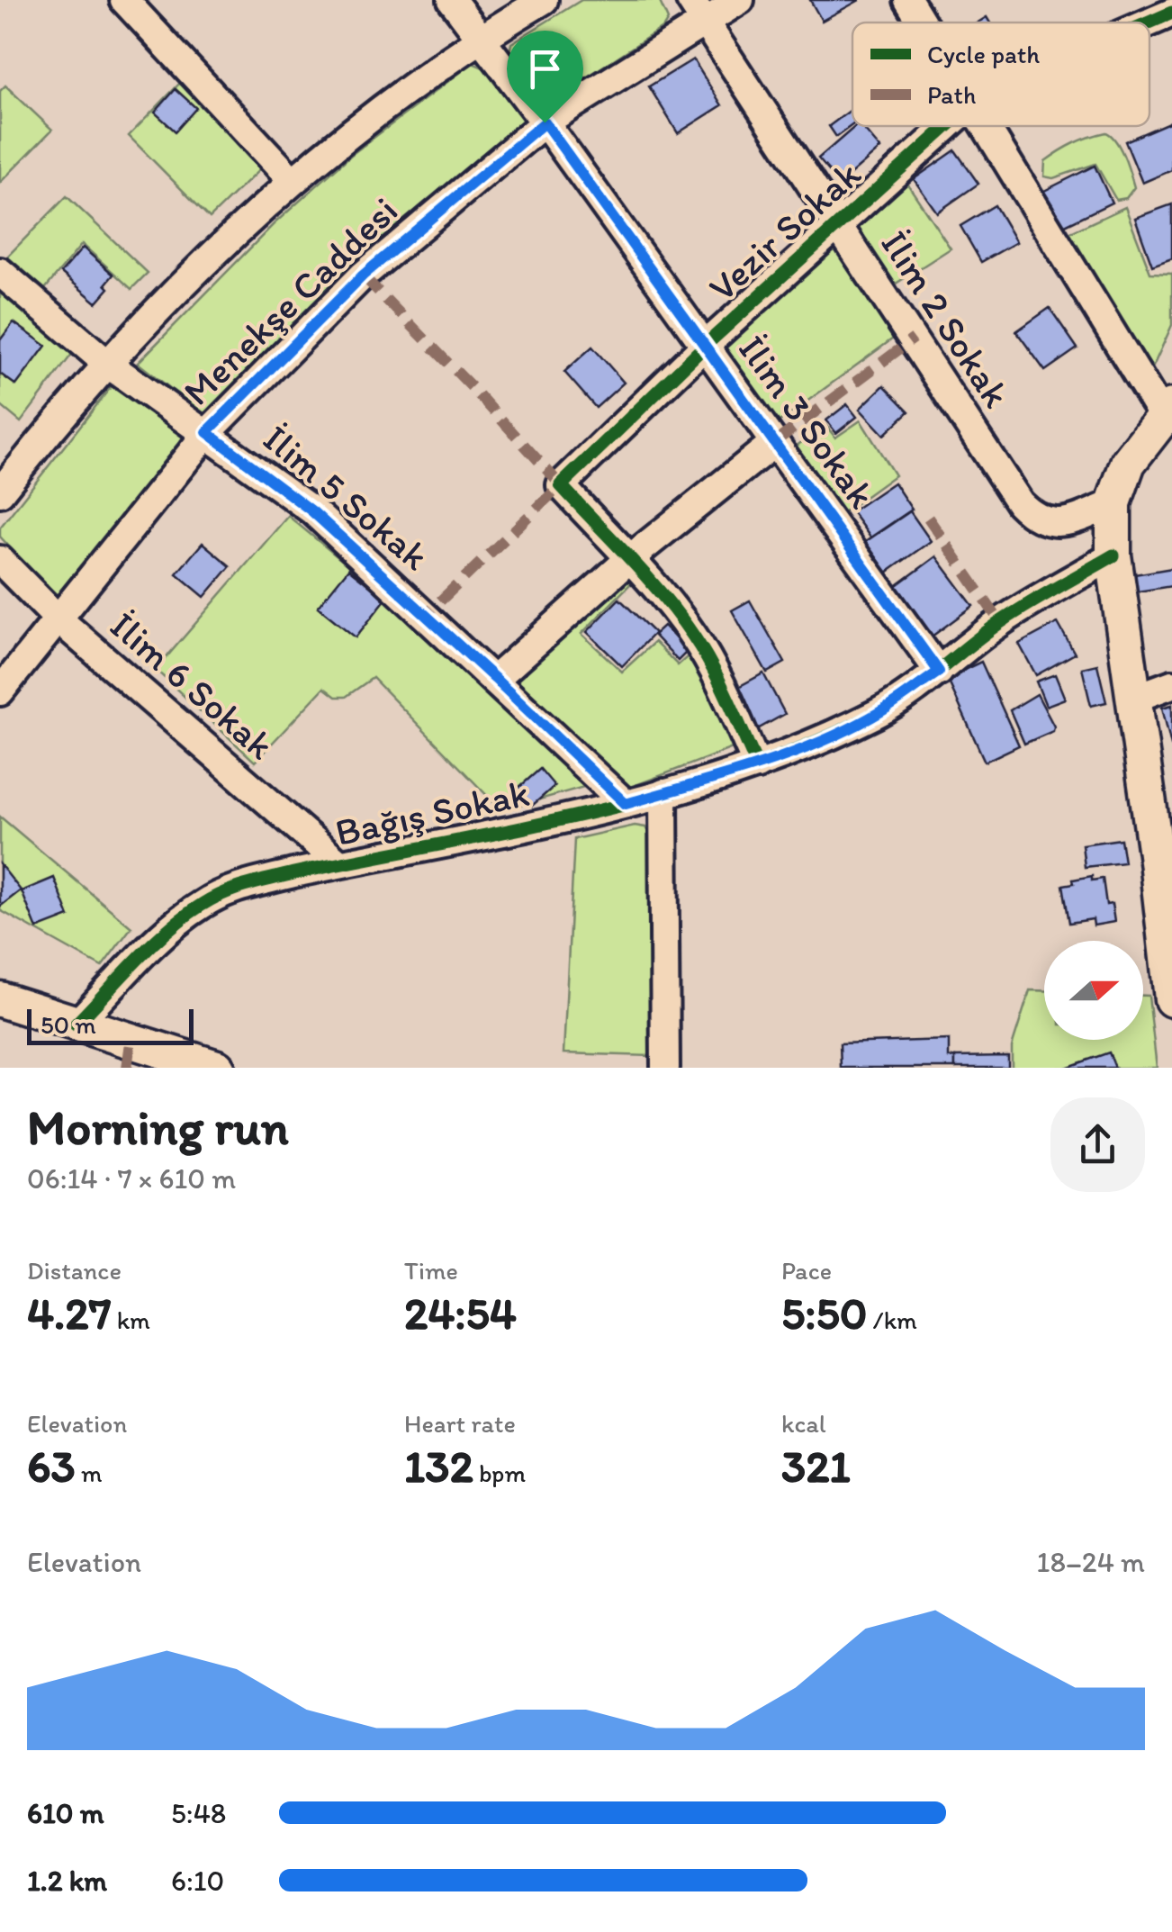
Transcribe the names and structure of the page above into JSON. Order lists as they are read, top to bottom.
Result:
{
  "streets": {
    "street": [
      "Vezir Sokak",
      "Menekşe Caddesi",
      "İlim 2 Sokak",
      "İlim 3 Sokak",
      "İlim 5 Sokak",
      "İlim 6 Sokak",
      "Bağış Sokak"
    ]
  },
  "crossings": [
    ["Vezir Sokak", "İlim 2 Sokak"],
    ["Vezir Sokak", "İlim 3 Sokak"],
    ["Menekşe Caddesi", "İlim 2 Sokak"],
    ["Menekşe Caddesi", "İlim 3 Sokak"],
    ["Menekşe Caddesi", "İlim 5 Sokak"],
    ["Menekşe Caddesi", "İlim 6 Sokak"],
    ["İlim 3 Sokak", "Bağış Sokak"],
    ["İlim 5 Sokak", "Bağış Sokak"],
    ["İlim 6 Sokak", "Bağış Sokak"]
  ],
  "legend": ["Cycle path", "Path"],
  "scale_bar": "50 m",
  "north": "right",
  "page": {
    "scale": "50 m",
    "heading": ["Morning run", "06:14 · 7 × 610 m"],
    "stats": [
      ["Distance", "4.27 km"],
      ["Time", "24:54"],
      ["Pace", "5:50 /km"],
      ["Elevation", "63 m"],
      ["Heart rate", "132 bpm"],
      ["kcal", "321"]
    ],
    "chart": ["Elevation", "18–24 m"],
    "list": [
      {
        "name": "610 m",
        "note": "5:48"
      },
      {
        "name": "1.2 km",
        "note": "6:10"
      }
    ]
  }
}
